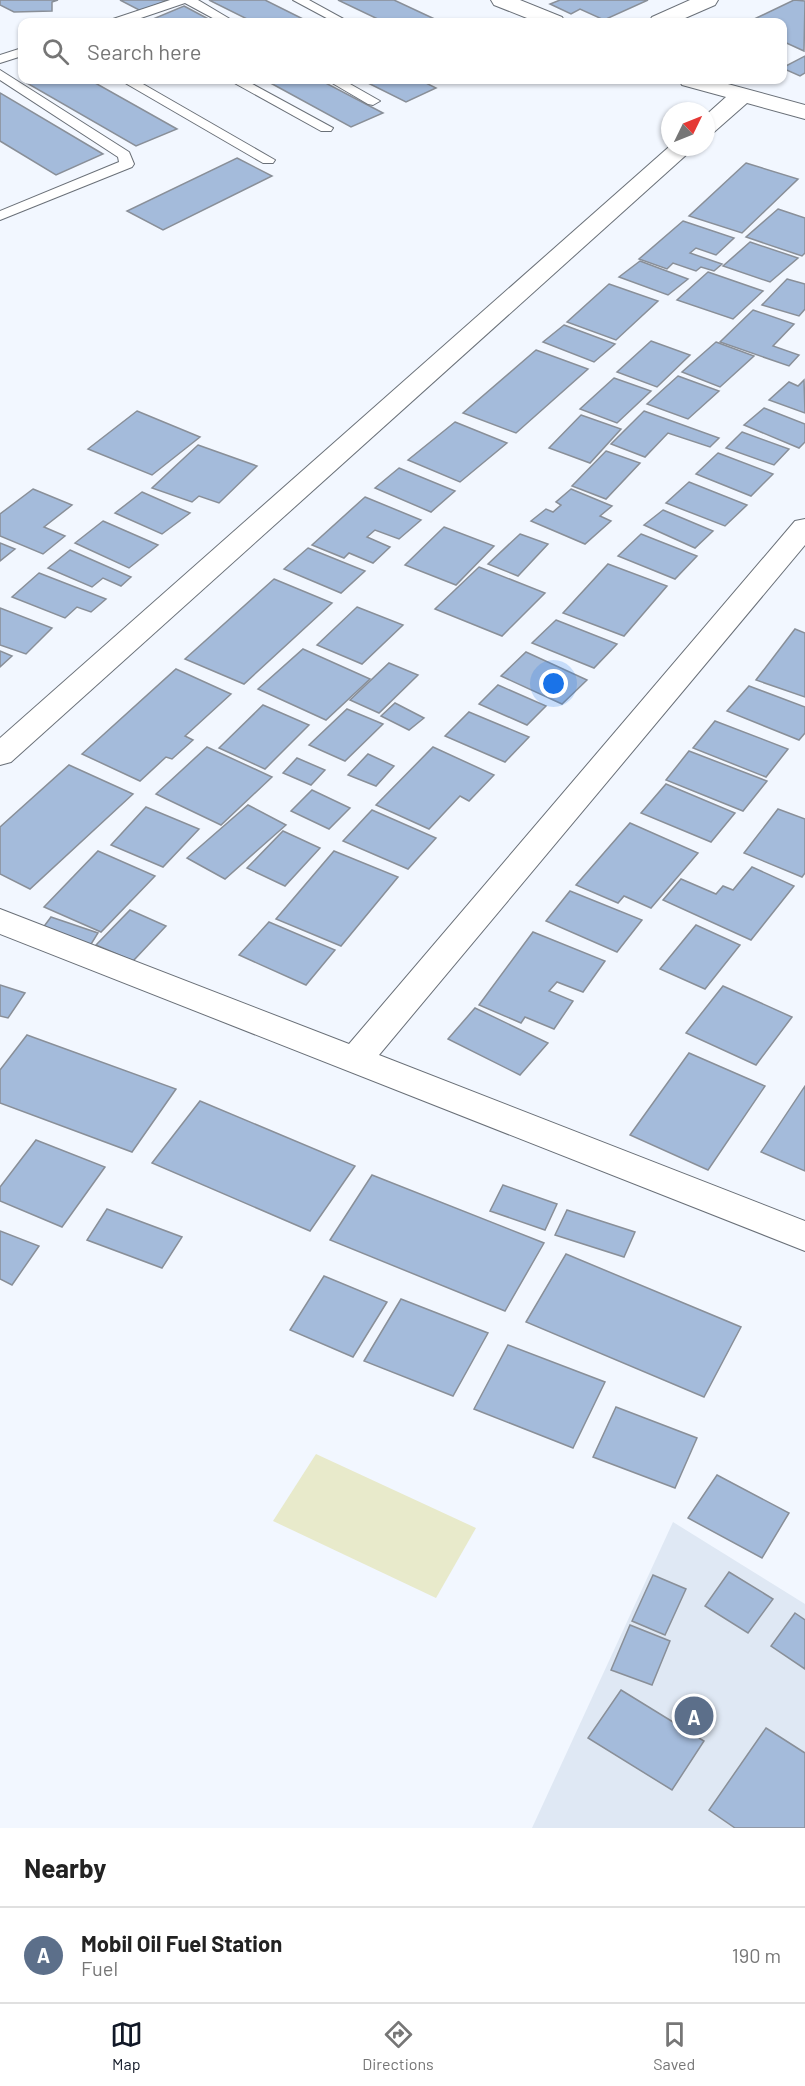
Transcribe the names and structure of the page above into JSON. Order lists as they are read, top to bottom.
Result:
{
  "north": "top right",
  "page": {
    "search": "Search here",
    "pins": "A",
    "heading": "Nearby",
    "list": [
      {
        "mark": "A",
        "name": "Mobil Oil Fuel Station",
        "note": "Fuel",
        "value": "190 m"
      }
    ],
    "nav": ["Map", "Directions", "Saved"]
  }
}
